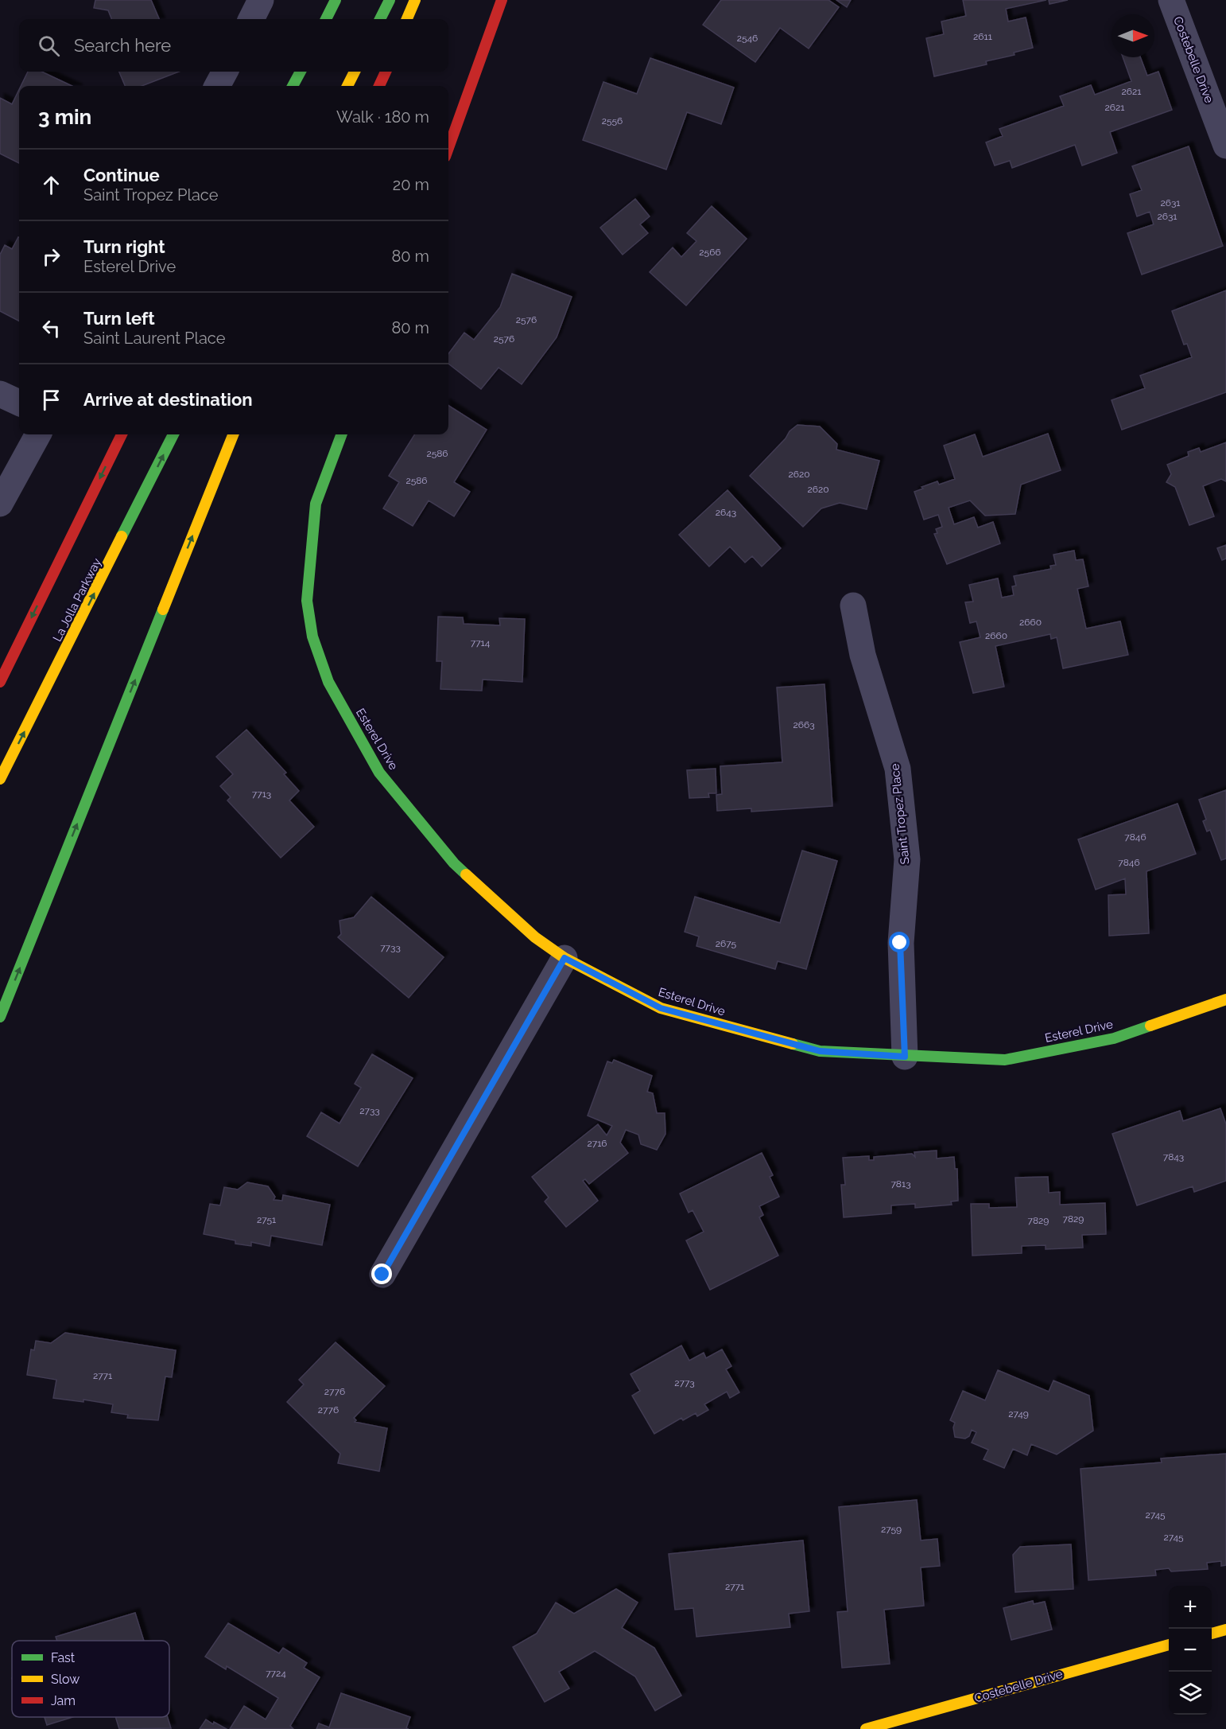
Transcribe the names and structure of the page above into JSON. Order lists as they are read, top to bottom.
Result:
{
  "streets": {
    "main road": ["Costebelle Drive", "La Jolla Parkway", "Esterel Drive"],
    "street": ["Saint Tropez Place"]
  },
  "crossings": [
    ["Esterel Drive", "Saint Tropez Place"]
  ],
  "house_numbers": [
    "2611",
    "2546",
    "2621",
    "2621",
    "2556",
    "2631",
    "2631",
    "2566",
    "2576",
    "2576",
    "2586",
    "2620",
    "2586",
    "2620",
    "2643",
    "2660",
    "2660",
    "7714",
    "2663",
    "7713",
    "7846",
    "7846",
    "2675",
    "7733",
    "2733",
    "2716",
    "7843",
    "7813",
    "7829",
    "2751",
    "7829",
    "2771",
    "2773",
    "2776",
    "2776",
    "2749",
    "2745",
    "2759",
    "2745",
    "2771",
    "7724"
  ],
  "legend": ["Fast", "Slow", "Jam"],
  "north": "right",
  "page": {
    "search": "Search here",
    "heading": ["3 min", "Walk · 180 m"],
    "list": [
      ["Continue", "Saint Tropez Place", "20 m"],
      ["Turn right", "Esterel Drive", "80 m"],
      ["Turn left", "Saint Laurent Place", "80 m"],
      "Arrive at destination"
    ],
    "map_buttons": ["+", "−"]
  }
}
